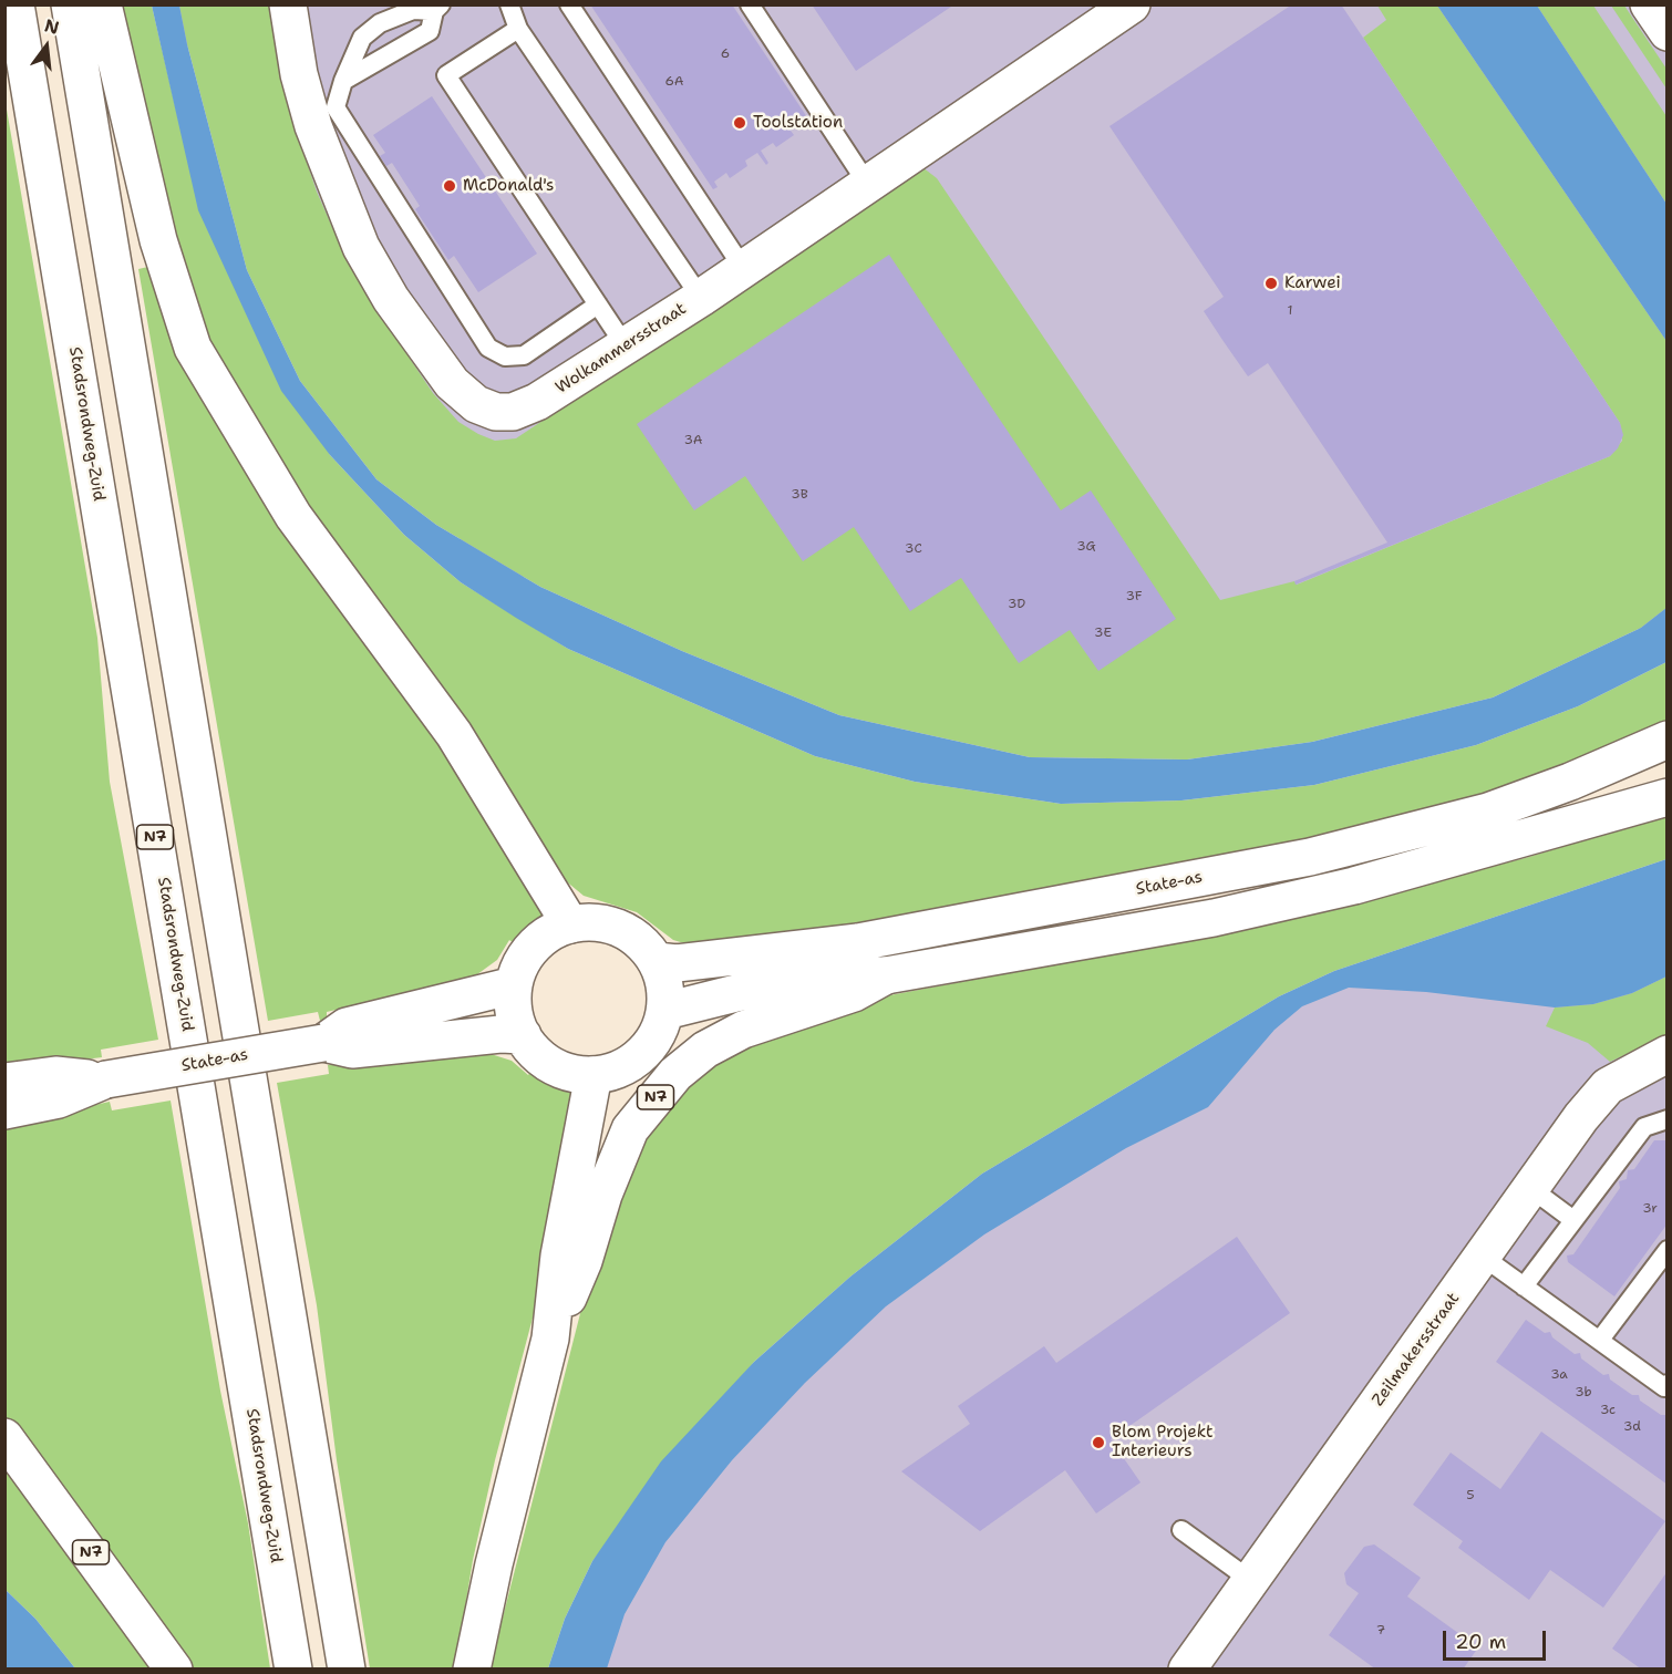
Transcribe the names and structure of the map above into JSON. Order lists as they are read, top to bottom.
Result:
{
  "streets": {
    "main road": [
      "Wolkammersstraat",
      "Stadsrondweg-Zuid",
      "N7",
      "State-as",
      "Zeilmakersstraat"
    ]
  },
  "crossings": [
    ["N7", "State-as"]
  ],
  "places": [
    "Toolstation",
    "McDonald's",
    "Karwei",
    "Blom Projekt Interieurs"
  ],
  "house_numbers": [
    "6",
    "6A",
    "1",
    "3A",
    "3B",
    "3G",
    "3C",
    "3F",
    "3D",
    "3E",
    "3r",
    "3a",
    "3b",
    "3c",
    "3d",
    "5",
    "7"
  ],
  "scale_bar": "20 m",
  "north": "top"
}
